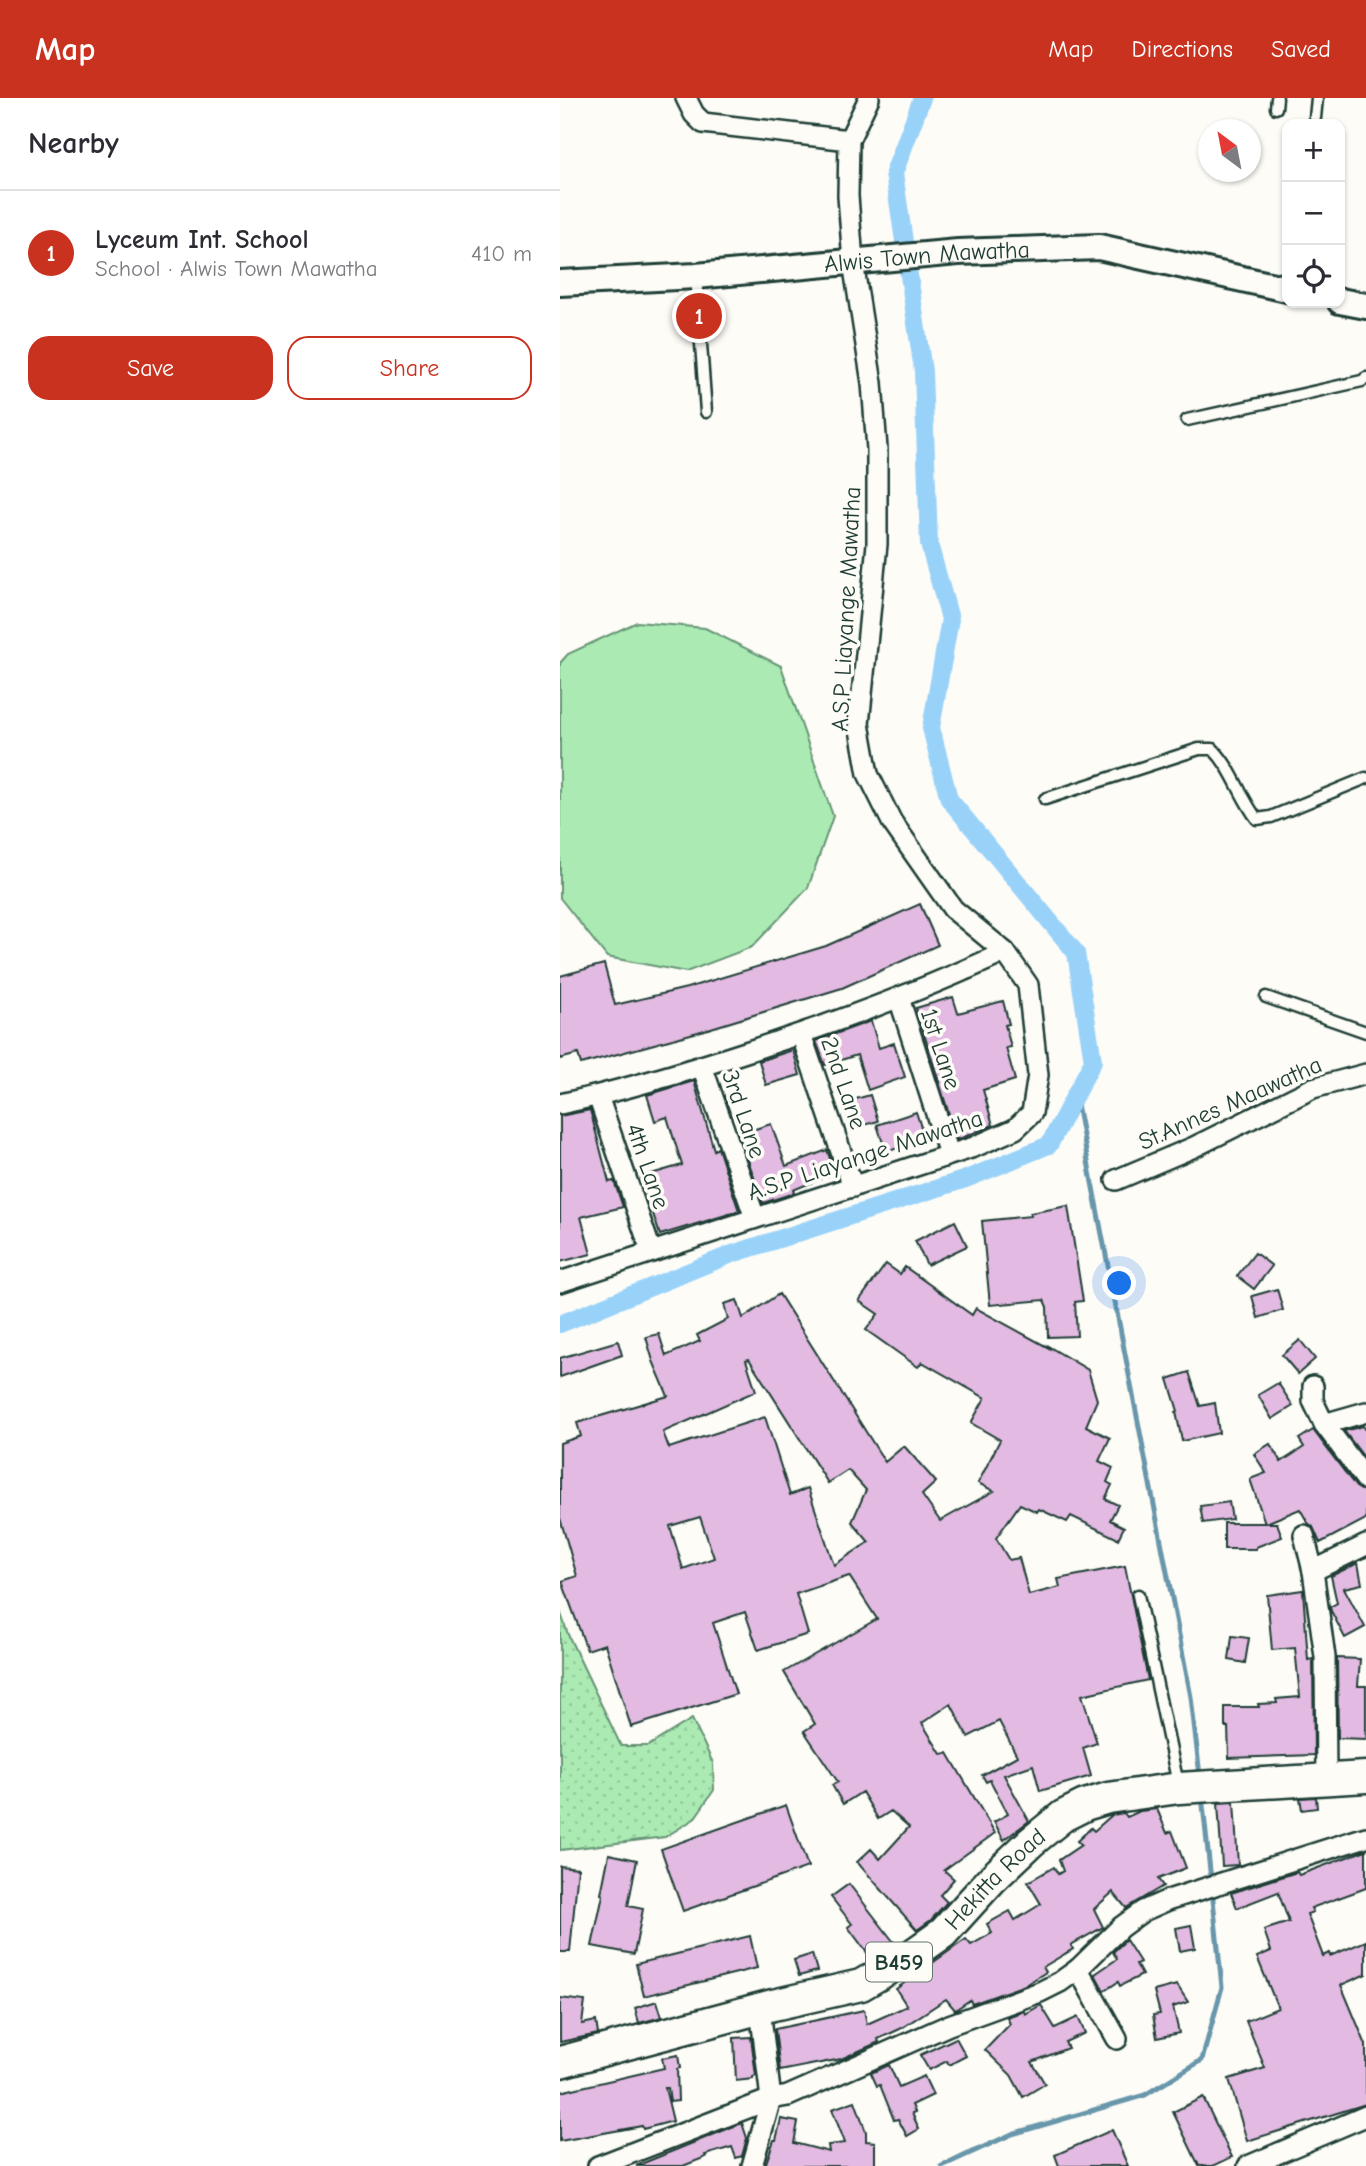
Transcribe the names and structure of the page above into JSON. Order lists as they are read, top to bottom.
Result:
{
  "streets": {
    "main road": ["Hekitta Road", "B459"],
    "street": [
      "Alwis Town Mawatha",
      "A.S.P Liayange Mawatha",
      "1st Lane",
      "2nd Lane",
      "St.Annes Maawatha",
      "3rd Lane",
      "4th Lane"
    ]
  },
  "crossings": [
    ["Alwis Town Mawatha", "A.S.P Liayange Mawatha"],
    ["A.S.P Liayange Mawatha", "1st Lane"],
    ["A.S.P Liayange Mawatha", "2nd Lane"],
    ["A.S.P Liayange Mawatha", "3rd Lane"],
    ["A.S.P Liayange Mawatha", "4th Lane"]
  ],
  "north": "top left",
  "page": {
    "header": "Map",
    "nav": ["Map", "Directions", "Saved"],
    "heading": "Nearby",
    "map_buttons": ["+", "−"],
    "list": [
      {
        "mark": "1",
        "name": "Lyceum Int. School",
        "note": "School · Alwis Town Mawatha",
        "value": "410 m"
      }
    ],
    "pins": "1",
    "buttons": ["Save", "Share"]
  }
}
